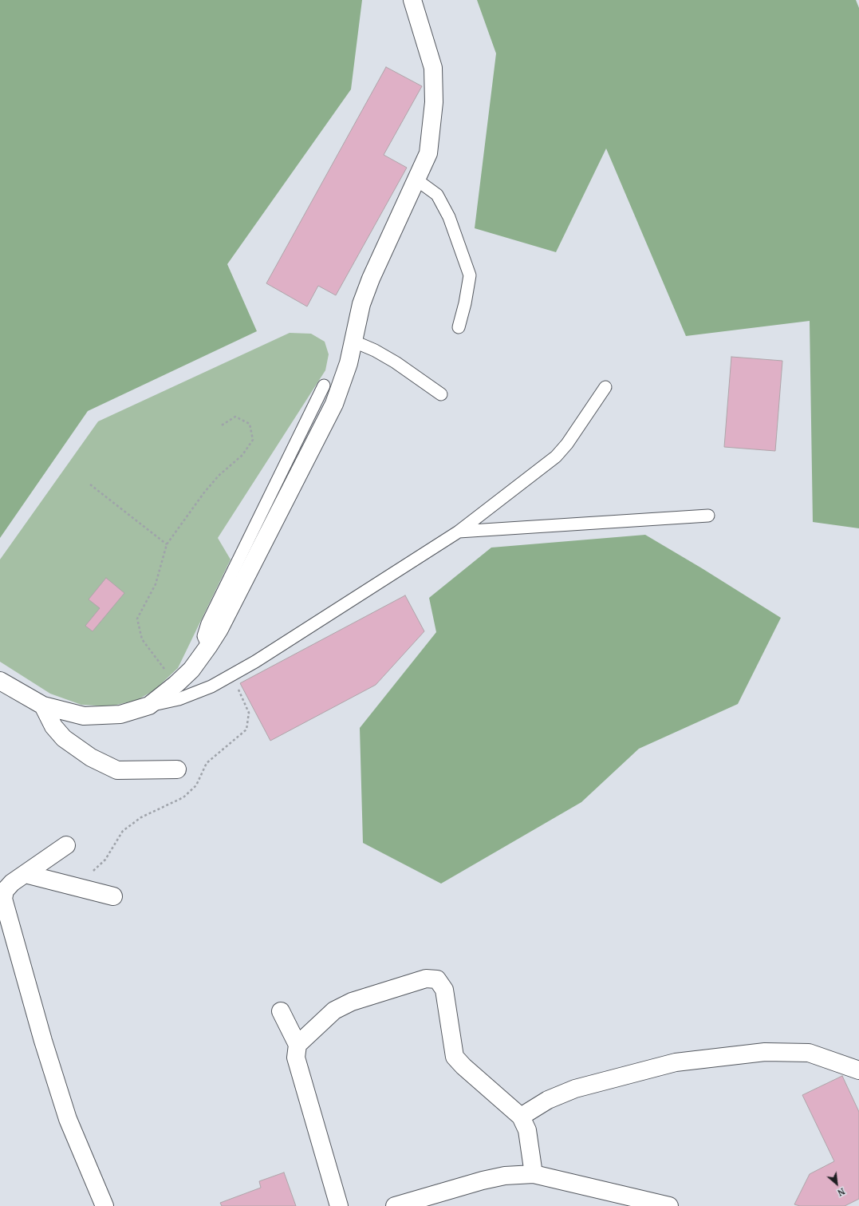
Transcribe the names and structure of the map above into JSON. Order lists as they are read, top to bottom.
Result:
{
  "north": "bottom right"
}
